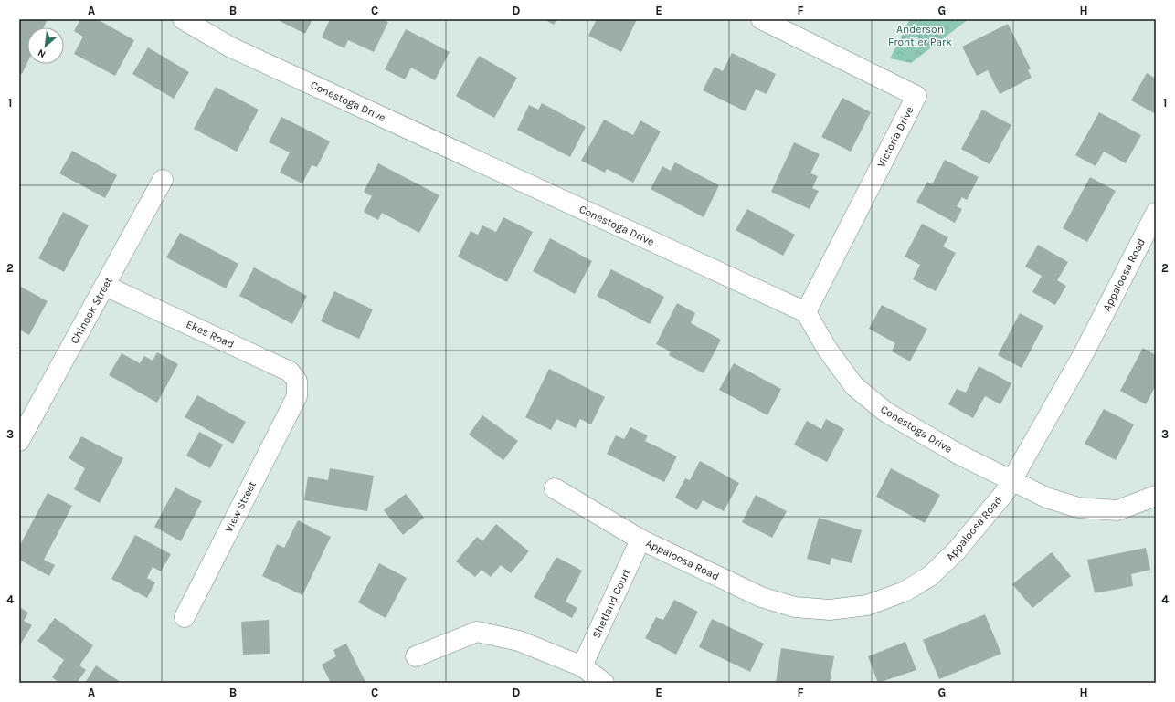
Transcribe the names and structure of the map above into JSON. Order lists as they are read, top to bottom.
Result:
{
  "streets": {
    "street": [
      "Conestoga Drive",
      "Victoria Drive",
      "Appaloosa Road",
      "Chinook Street",
      "Ekes Road",
      "View Street",
      "Shetland Court"
    ]
  },
  "crossings": [
    ["Conestoga Drive", "Victoria Drive"],
    ["Conestoga Drive", "Appaloosa Road"],
    ["Appaloosa Road", "Shetland Court"],
    ["Chinook Street", "Ekes Road"],
    ["Ekes Road", "View Street"]
  ],
  "parks": ["Anderson Frontier Park"],
  "north": "bottom left",
  "grid": {
    "columns": [
      "A",
      "B",
      "C",
      "D",
      "E",
      "F",
      "G",
      "H"
    ],
    "rows": [
      "1",
      "2",
      "3",
      "4"
    ]
  }
}
